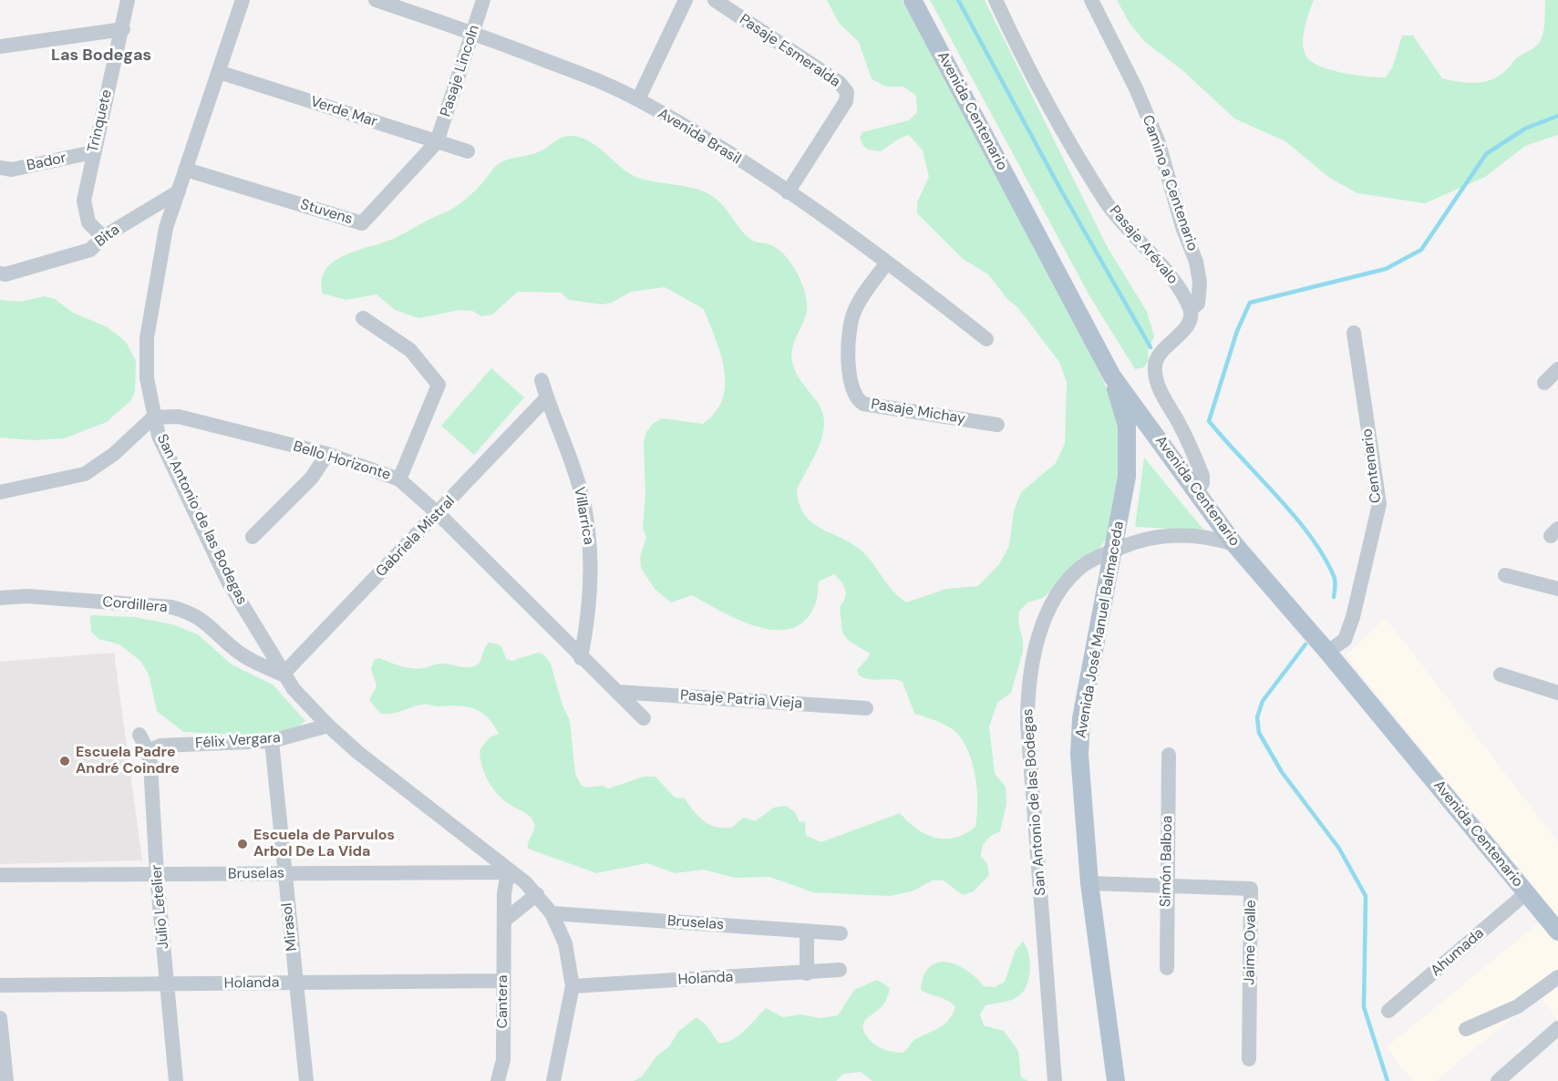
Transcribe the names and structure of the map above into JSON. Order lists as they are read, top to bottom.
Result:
{
  "streets": {
    "main road": ["Avenida Centenario", "Avenida José Manuel Balmaceda"],
    "street": [
      "Pasaje Esmeralda",
      "Pasaje Lincoln",
      "Verde Mar",
      "Trinquete",
      "Avenida Brasil",
      "Bador",
      "Camino a Centenario",
      "Stuvens",
      "Bita",
      "Pasaje Arévalo",
      "Pasaje Michay",
      "Bello Horizonte",
      "Centenario",
      "Villarrica",
      "San Antonio de las Bodegas",
      "Gabriela Mistral",
      "Cordillera",
      "Pasaje Patria Vieja",
      "Félix Vergara",
      "Simón Balboa",
      "Bruselas",
      "Julio Letelier",
      "Mirasol",
      "Jaime Ovalle",
      "Ahumada",
      "Holanda",
      "Cantera"
    ]
  },
  "crossings": [
    ["Pasaje Esmeralda", "Avenida Brasil"],
    ["Pasaje Lincoln", "Verde Mar"],
    ["Pasaje Lincoln", "Avenida Brasil"],
    ["Pasaje Lincoln", "Stuvens"],
    ["Avenida Centenario", "Centenario"],
    ["Avenida Centenario", "San Antonio de las Bodegas"],
    ["Avenida Centenario", "Avenida José Manuel Balmaceda"],
    ["Avenida Centenario", "Ahumada"],
    ["Verde Mar", "Stuvens"],
    ["Verde Mar", "San Antonio de las Bodegas"],
    ["Trinquete", "Bador"],
    ["Trinquete", "Bita"],
    ["Avenida Brasil", "Pasaje Michay"],
    ["Camino a Centenario", "Pasaje Arévalo"],
    ["Stuvens", "San Antonio de las Bodegas"],
    ["Bita", "San Antonio de las Bodegas"],
    ["Bello Horizonte", "Villarrica"],
    ["Bello Horizonte", "San Antonio de las Bodegas"],
    ["Bello Horizonte", "Gabriela Mistral"],
    ["Bello Horizonte", "Pasaje Patria Vieja"],
    ["Villarrica", "Gabriela Mistral"],
    ["San Antonio de las Bodegas", "Gabriela Mistral"],
    ["San Antonio de las Bodegas", "Cordillera"],
    ["San Antonio de las Bodegas", "Avenida José Manuel Balmaceda"],
    ["San Antonio de las Bodegas", "Félix Vergara"],
    ["San Antonio de las Bodegas", "Bruselas"],
    ["San Antonio de las Bodegas", "Holanda"],
    ["San Antonio de las Bodegas", "Cantera"],
    ["Gabriela Mistral", "Cordillera"],
    ["Avenida José Manuel Balmaceda", "Jaime Ovalle"],
    ["Félix Vergara", "Julio Letelier"],
    ["Félix Vergara", "Mirasol"],
    ["Simón Balboa", "Jaime Ovalle"],
    ["Bruselas", "Julio Letelier"],
    ["Bruselas", "Mirasol"],
    ["Bruselas", "Cantera"],
    ["Julio Letelier", "Holanda"],
    ["Mirasol", "Holanda"],
    ["Holanda", "Cantera"]
  ],
  "districts": ["Las Bodegas"],
  "places": ["Escuela Padre André Coindre", "Escuela de Parvulos Arbol De La Vida"]
}
